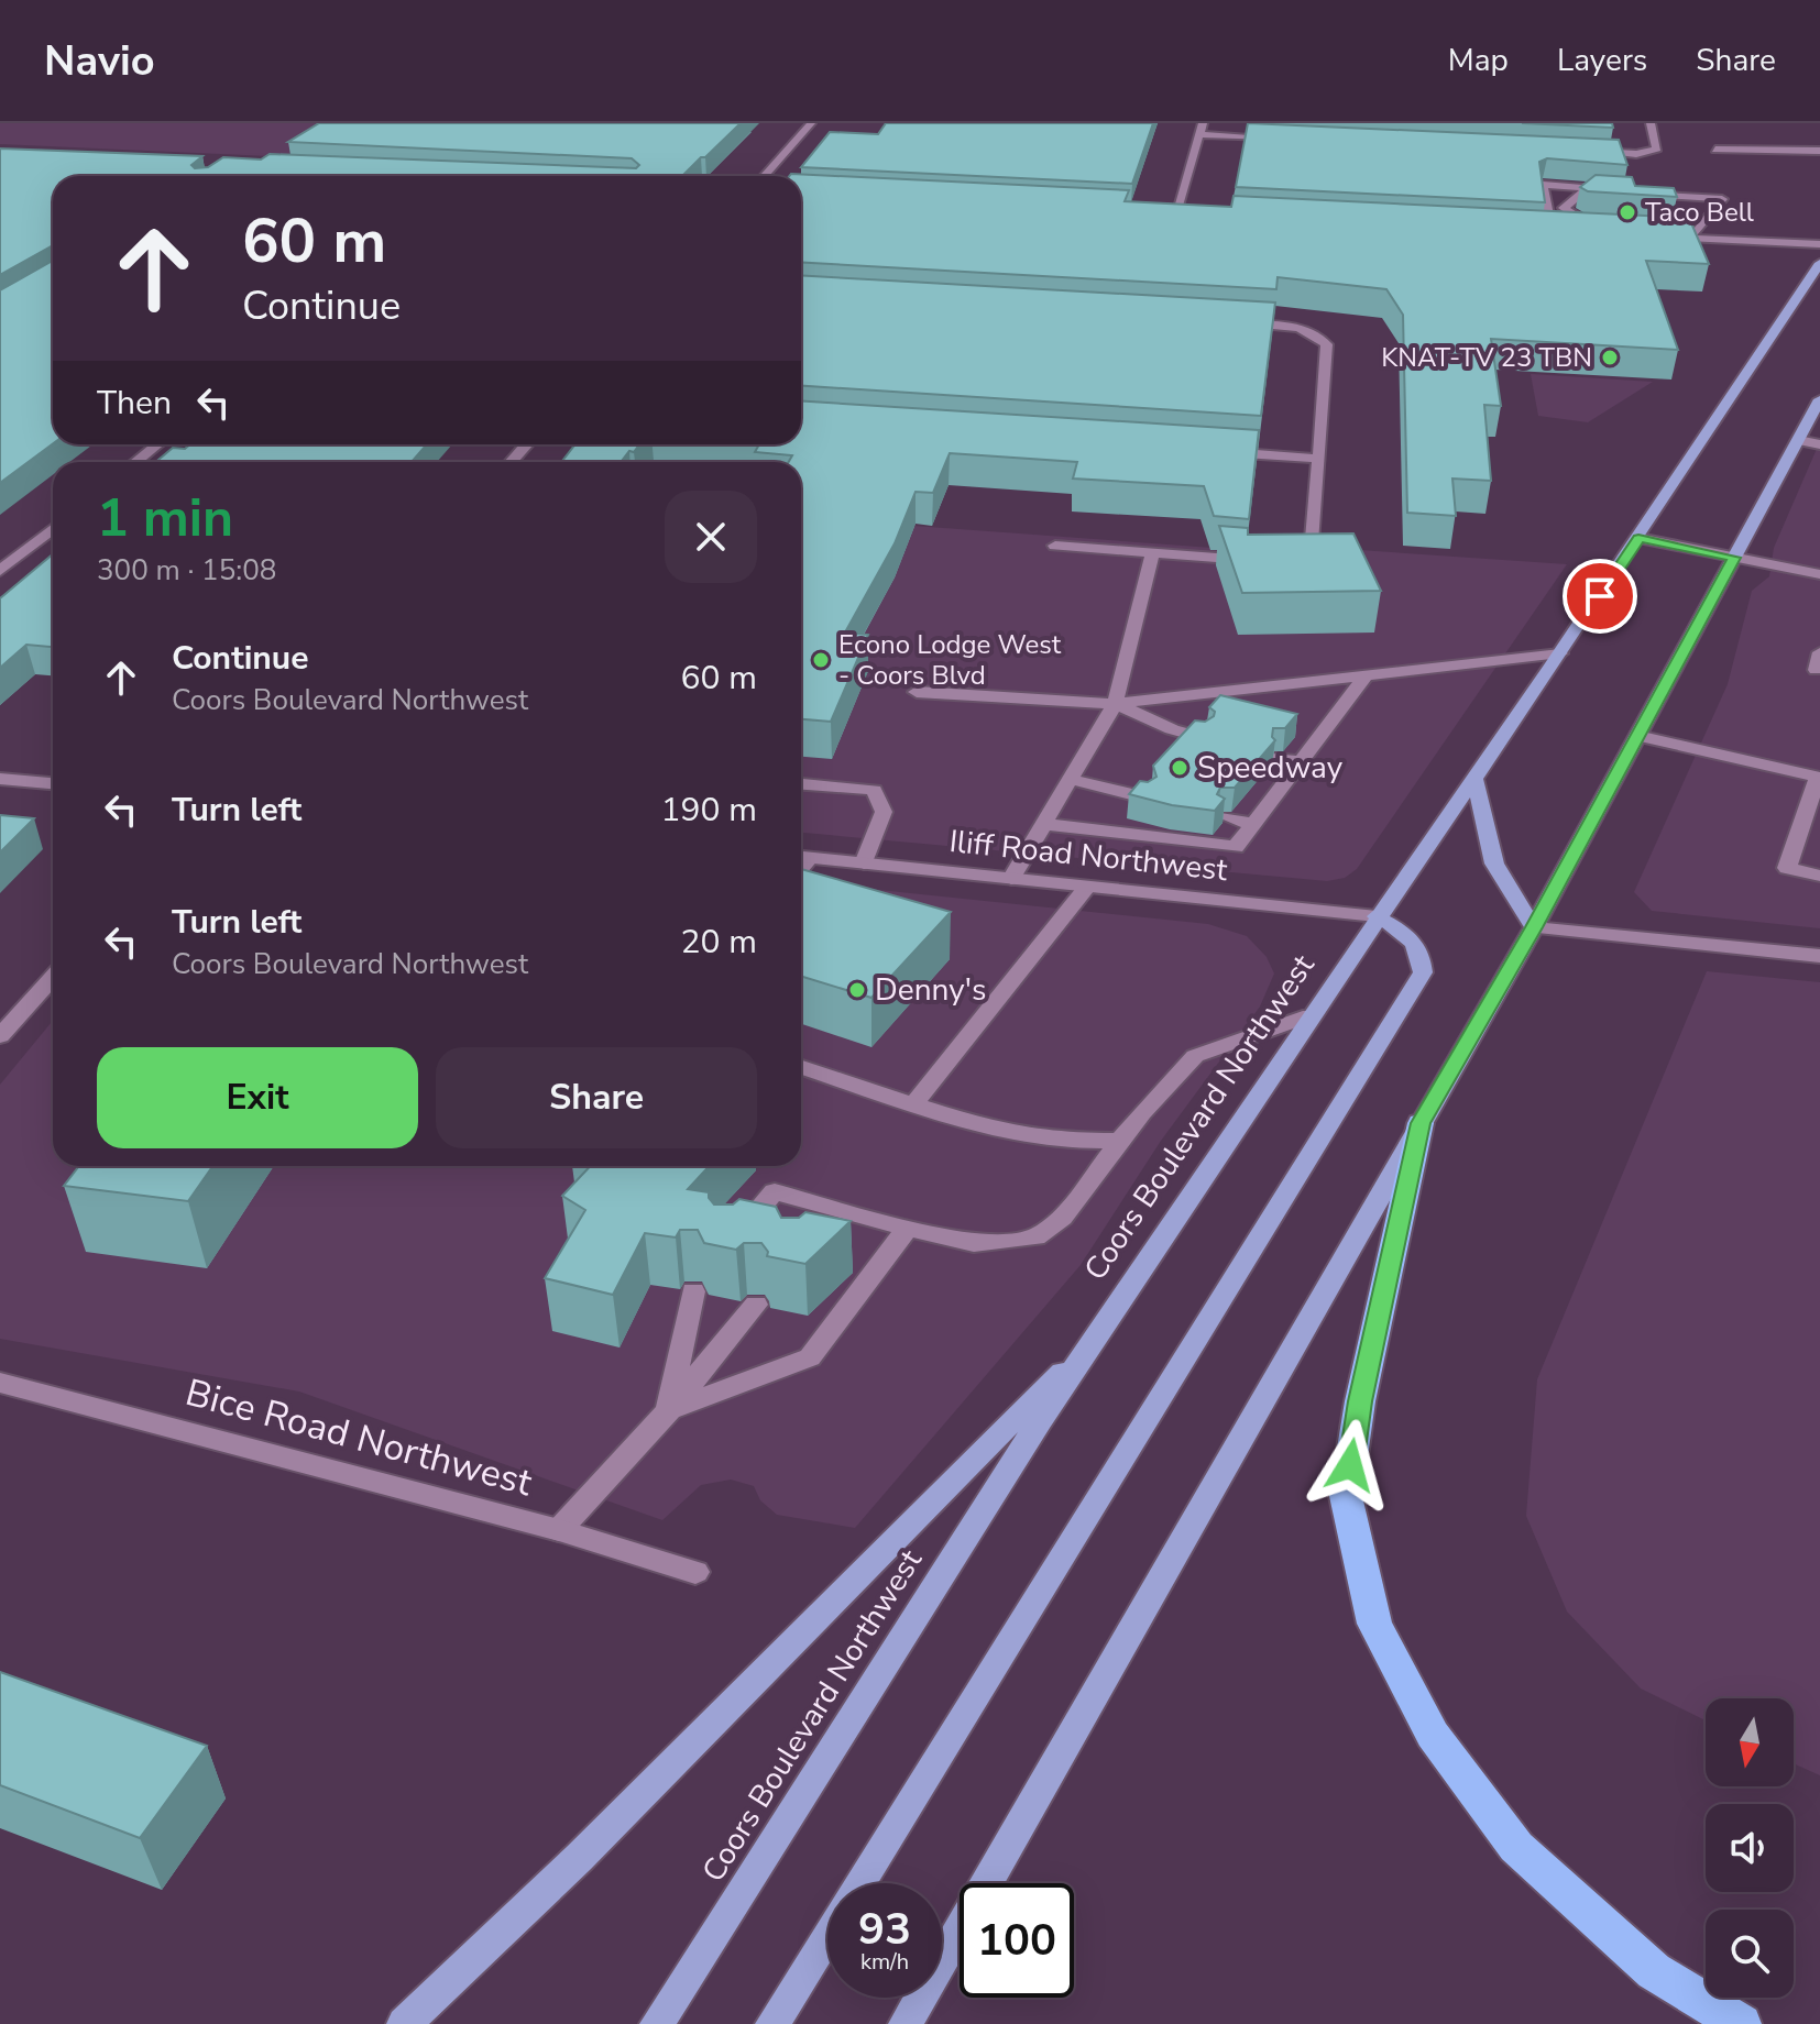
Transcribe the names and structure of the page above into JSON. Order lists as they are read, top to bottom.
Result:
{
  "streets": {
    "main road": ["Coors Boulevard Northwest"],
    "street": ["Iliff Road Northwest", "Bice Road Northwest"]
  },
  "crossings": [
    ["Iliff Road Northwest", "Coors Boulevard Northwest"]
  ],
  "places": [
    "Taco Bell",
    "KNAT-TV 23 TBN",
    "Econo Lodge West - Coors Blvd",
    "Speedway",
    "Denny's"
  ],
  "north": "bottom",
  "page": {
    "header": "Navio",
    "nav": ["Map", "Layers", "Share"],
    "turn": ["60 m", "Continue"],
    "then": "Then",
    "heading": ["1 min", "300 m · 15:08"],
    "list": [
      {
        "name": "Continue",
        "note": "Coors Boulevard Northwest",
        "value": "60 m"
      },
      {
        "name": "Turn left",
        "value": "190 m"
      },
      {
        "name": "Turn left",
        "note": "Coors Boulevard Northwest",
        "value": "20 m"
      }
    ],
    "buttons": ["Exit", "Share"],
    "speed": "93 km/h",
    "limit": "100"
  }
}
